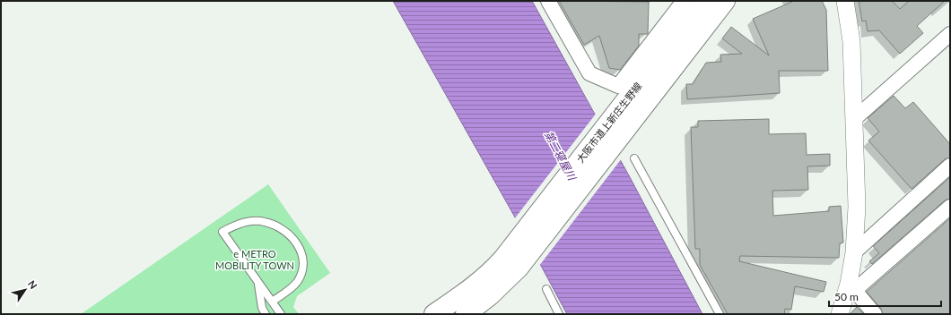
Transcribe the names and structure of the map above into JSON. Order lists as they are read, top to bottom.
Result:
{
  "streets": {
    "main road": ["大阪市道上新庄生野線"]
  },
  "water": ["第二寝屋川"],
  "parks": ["e METRO MOBILITY TOWN"],
  "scale_bar": "50 m",
  "north": "top right"
}
